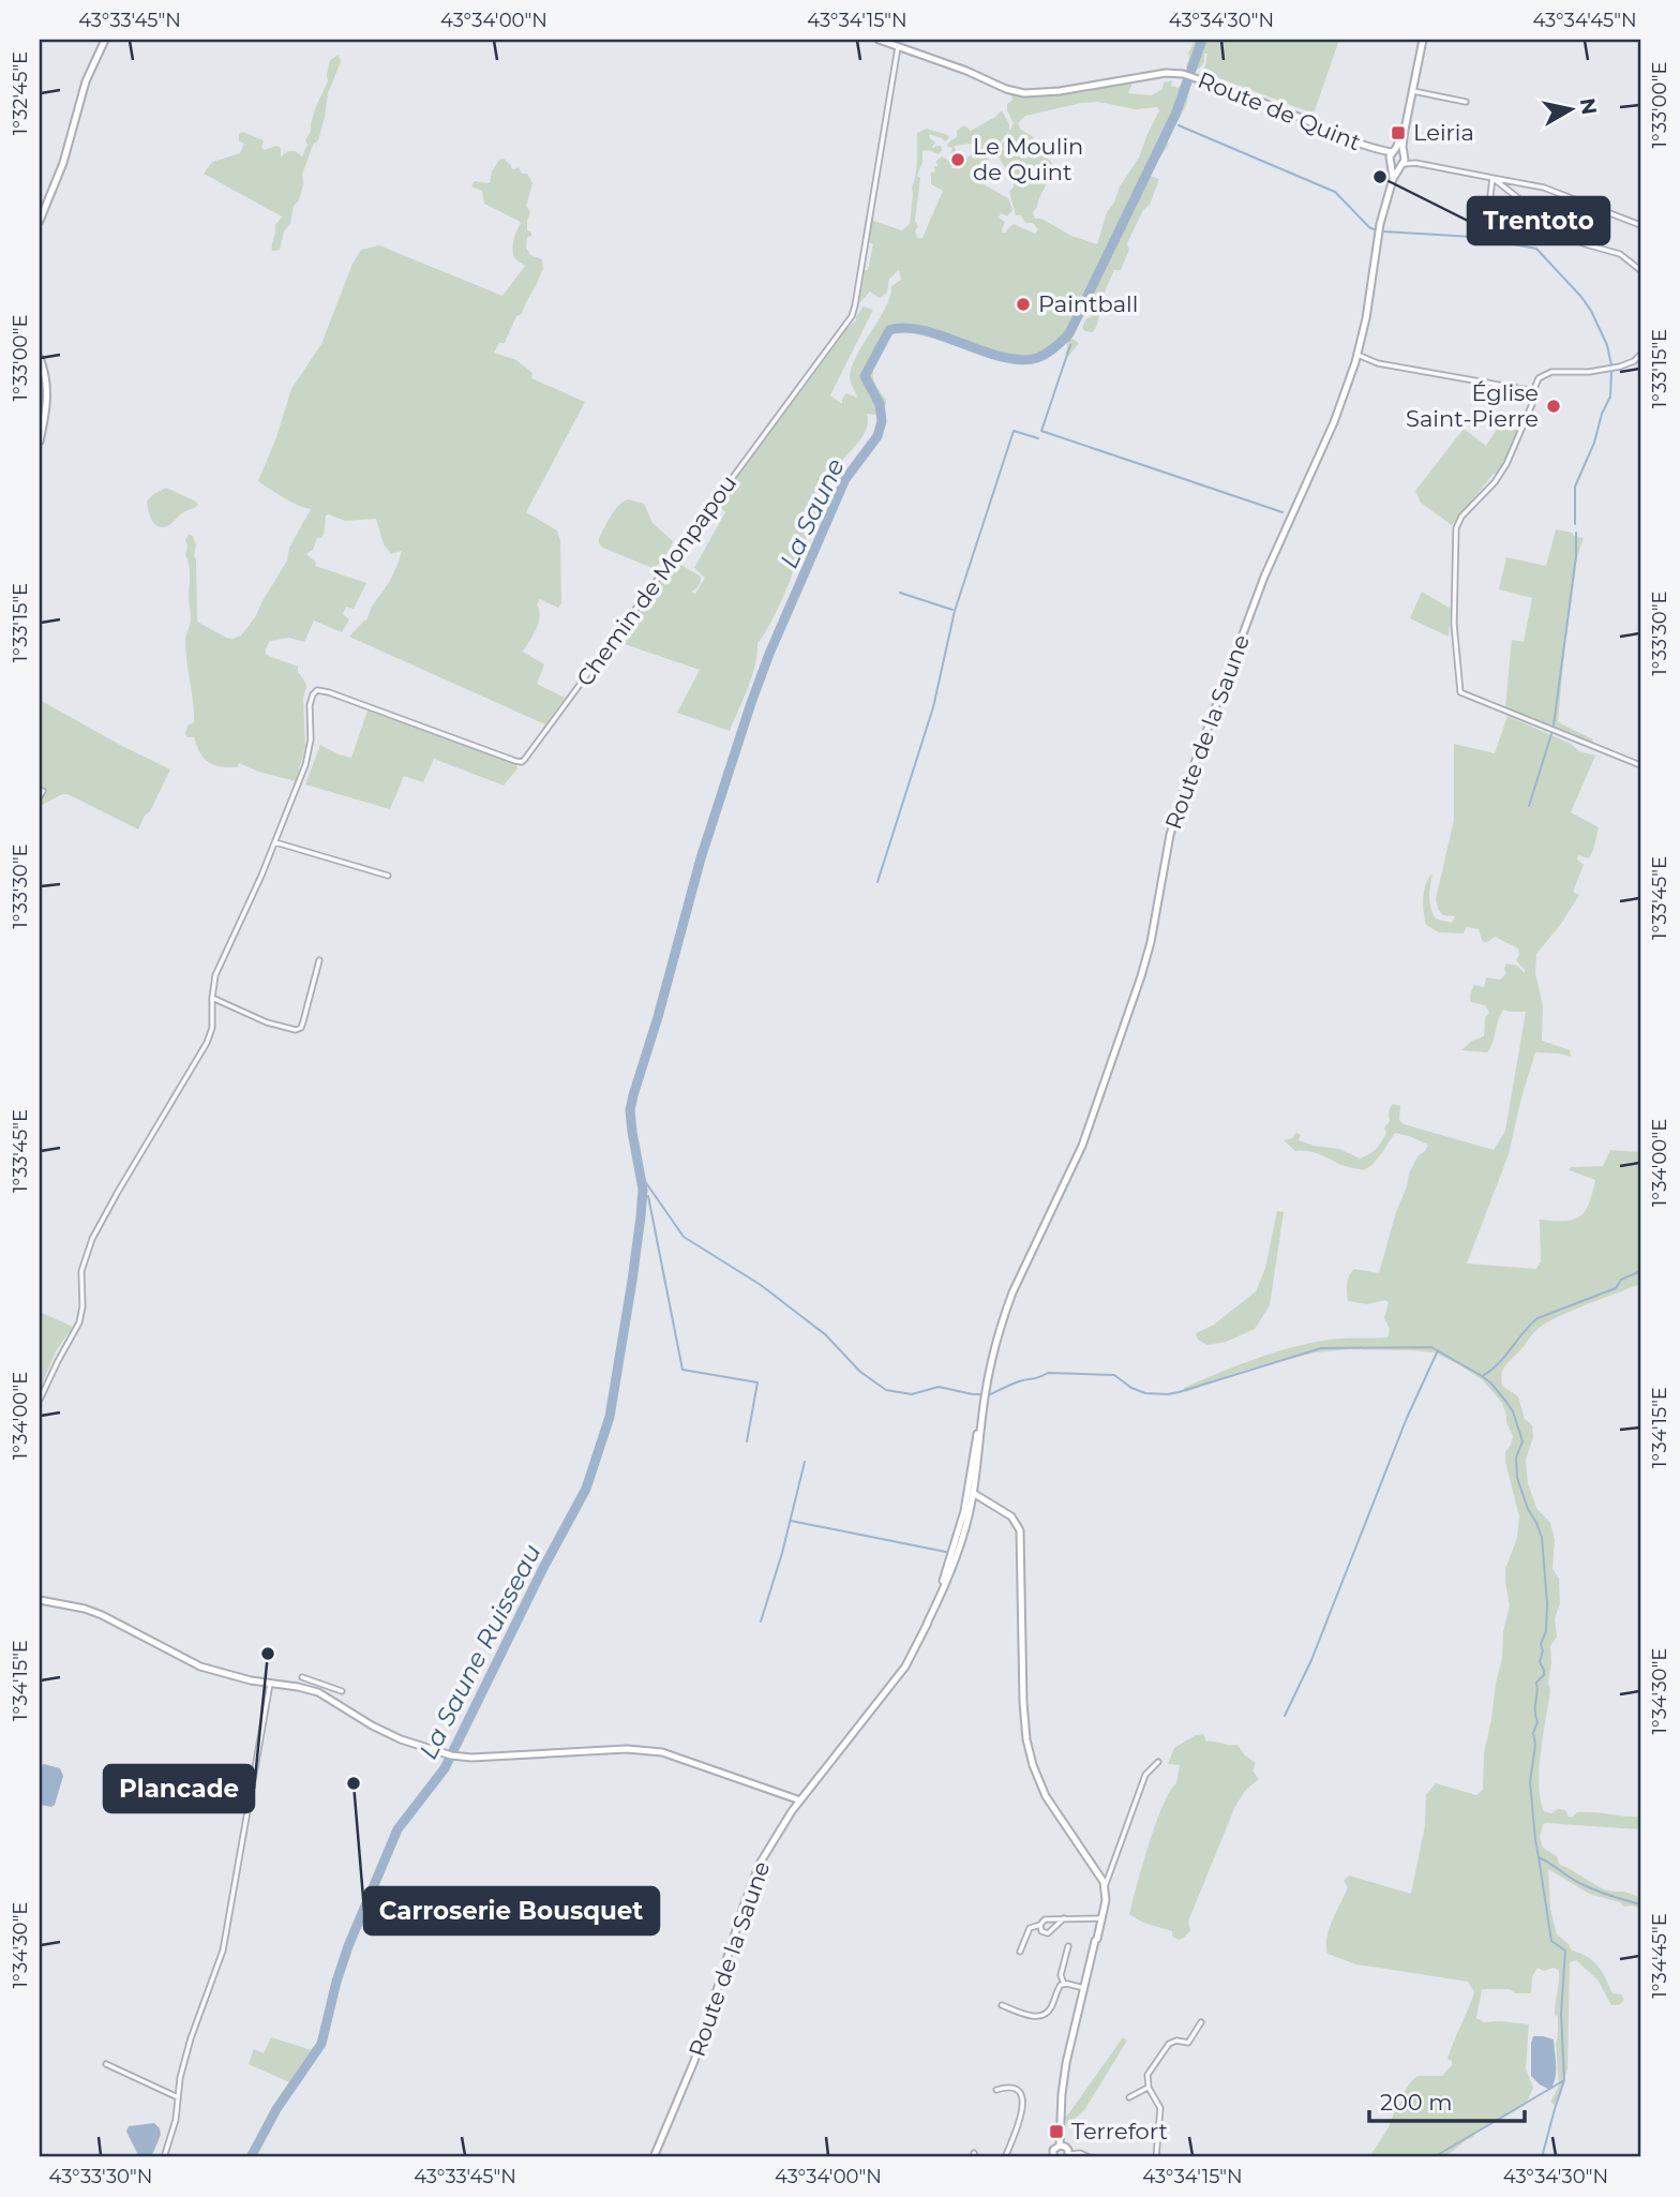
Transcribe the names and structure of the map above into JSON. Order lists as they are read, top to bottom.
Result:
{
  "streets": {
    "street": ["Route de Quint", "Chemin de Monpapou", "Route de la Saune"]
  },
  "crossings": [
    ["Route de Quint", "Chemin de Monpapou"],
    ["Route de Quint", "Route de la Saune"]
  ],
  "water": ["La Saune", "La Saune Ruisseau"],
  "places": {
    "transit": ["Leiria", "Terrefort"],
    "other": [
      "Le Moulin de Quint",
      "Trentoto",
      "Paintball",
      "Église Saint-Pierre",
      "Plancade",
      "Carroserie Bousquet"
    ]
  },
  "scale_bar": "200 m",
  "north": "right",
  "coordinates": [
    "43°33'45\"N",
    "43°34'00\"N",
    "43°34'15\"N",
    "43°34'30\"N",
    "43°34'45\"N",
    "1°32'45\"E",
    "1°33'00\"E",
    "1°33'15\"E",
    "1°33'30\"E",
    "1°33'45\"E",
    "1°34'00\"E",
    "1°34'15\"E",
    "1°34'30\"E",
    "1°34'45\"E",
    "43°33'30\"N"
  ]
}
